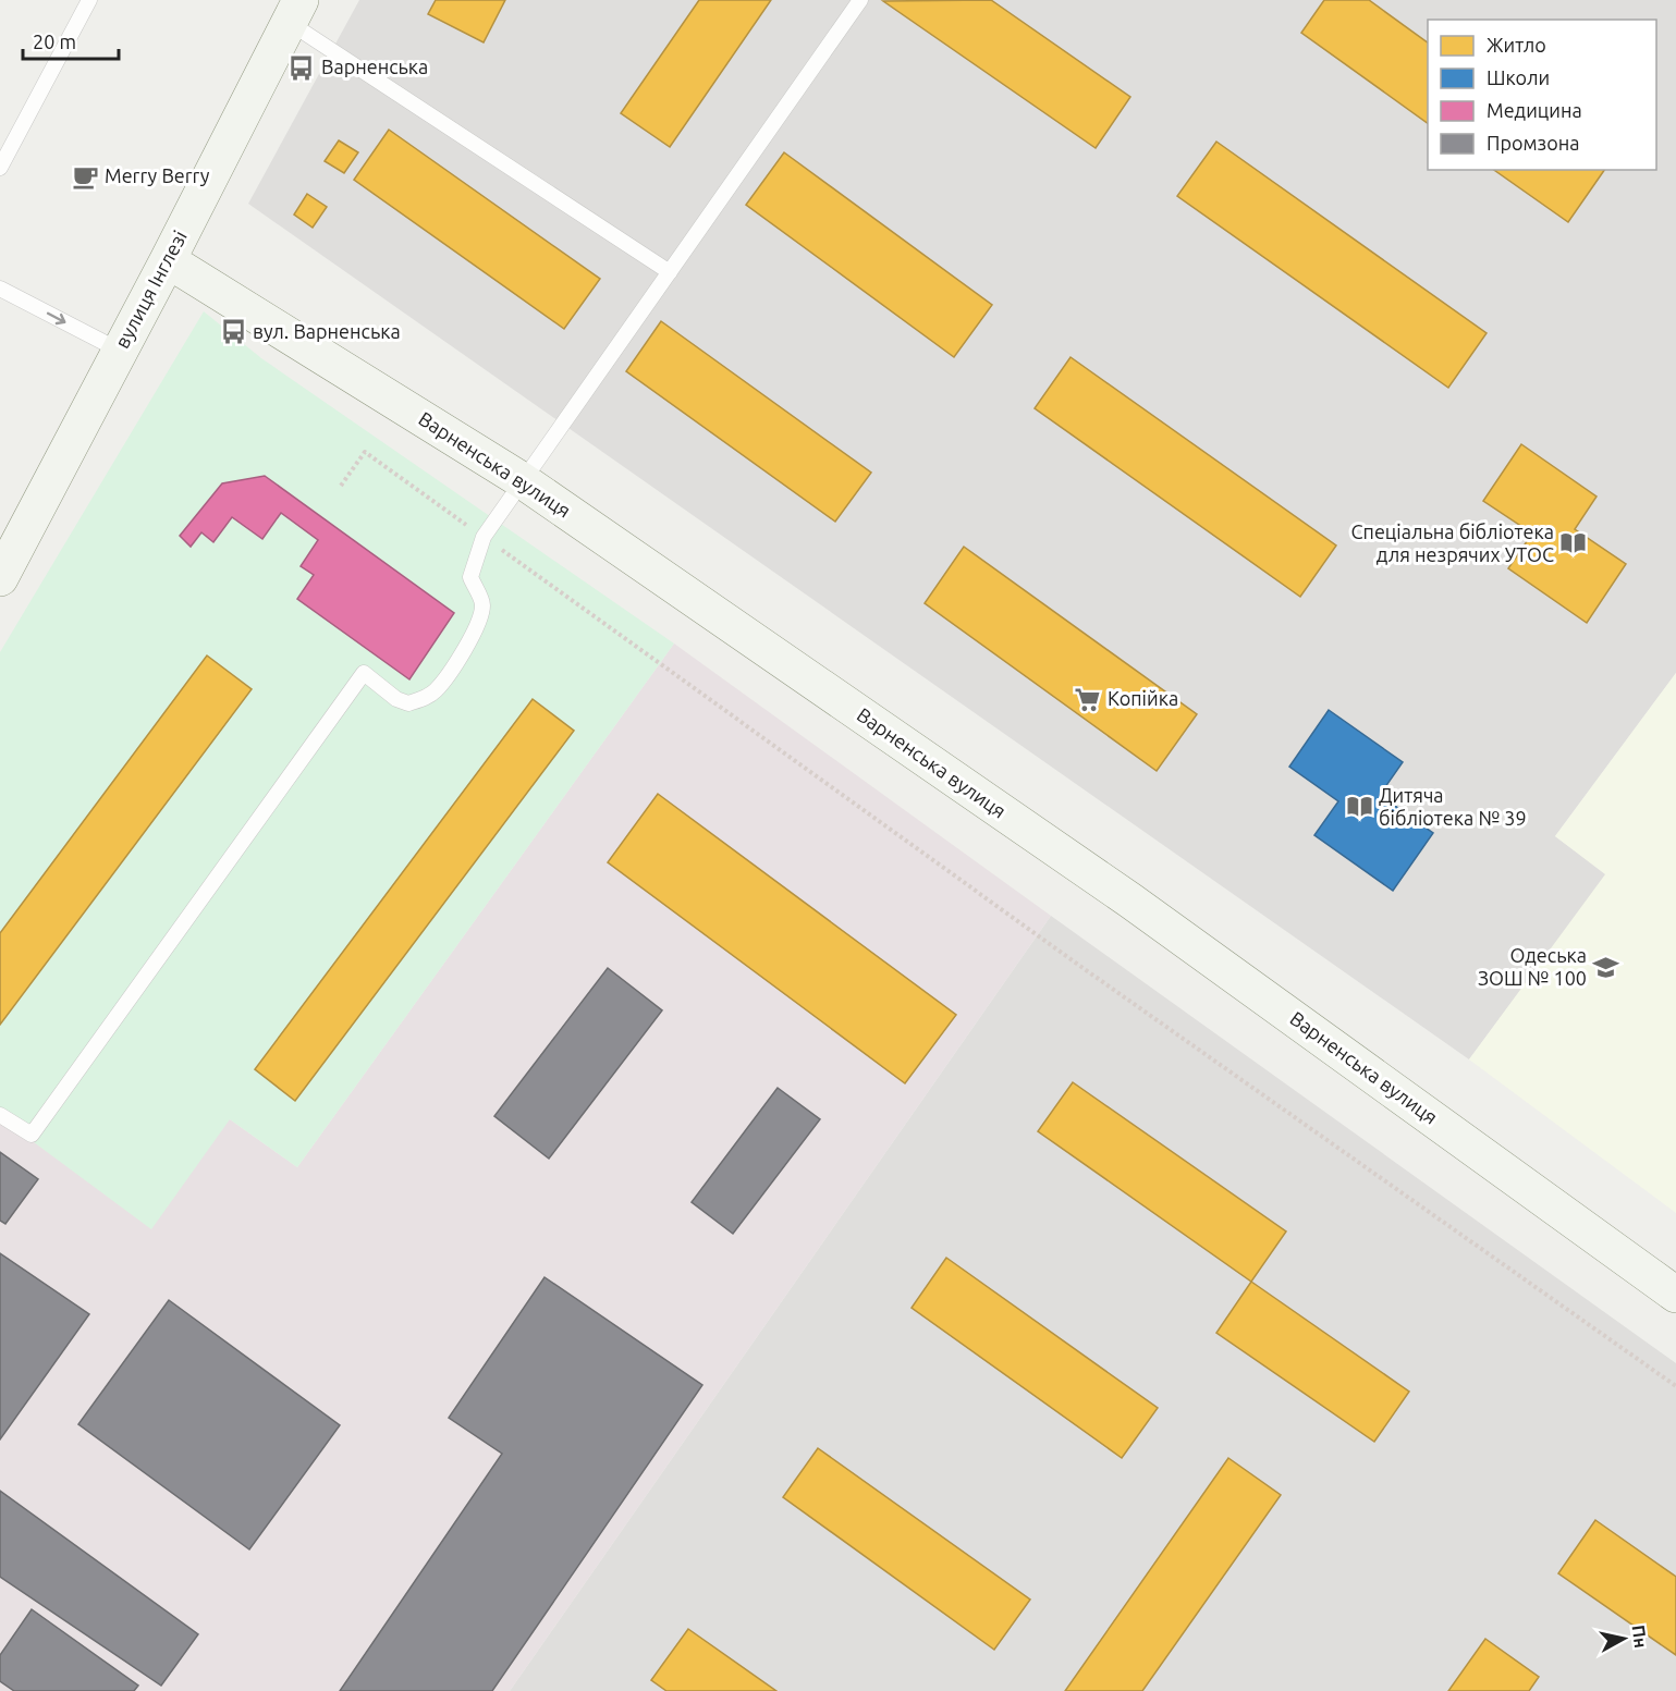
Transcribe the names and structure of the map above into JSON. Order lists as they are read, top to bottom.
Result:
{
  "streets": {
    "street": ["вулиця Інглезі", "Варненська вулиця"]
  },
  "crossings": [
    ["вулиця Інглезі", "Варненська вулиця"]
  ],
  "places": {
    "bus stop": ["Варненська", "вул. Варненська"],
    "cafe": ["Merry Berry"],
    "library": ["Спеціальна бібліотека для незрячих УТОС", "Дитяча бібліотека № 39"],
    "supermarket": ["Копійка"],
    "school or university": ["Одеська ЗОШ № 100"]
  },
  "legend": [
    "Житло",
    "Школи",
    "Медицина",
    "Промзона"
  ],
  "scale_bar": "20 m",
  "north": "right"
}
